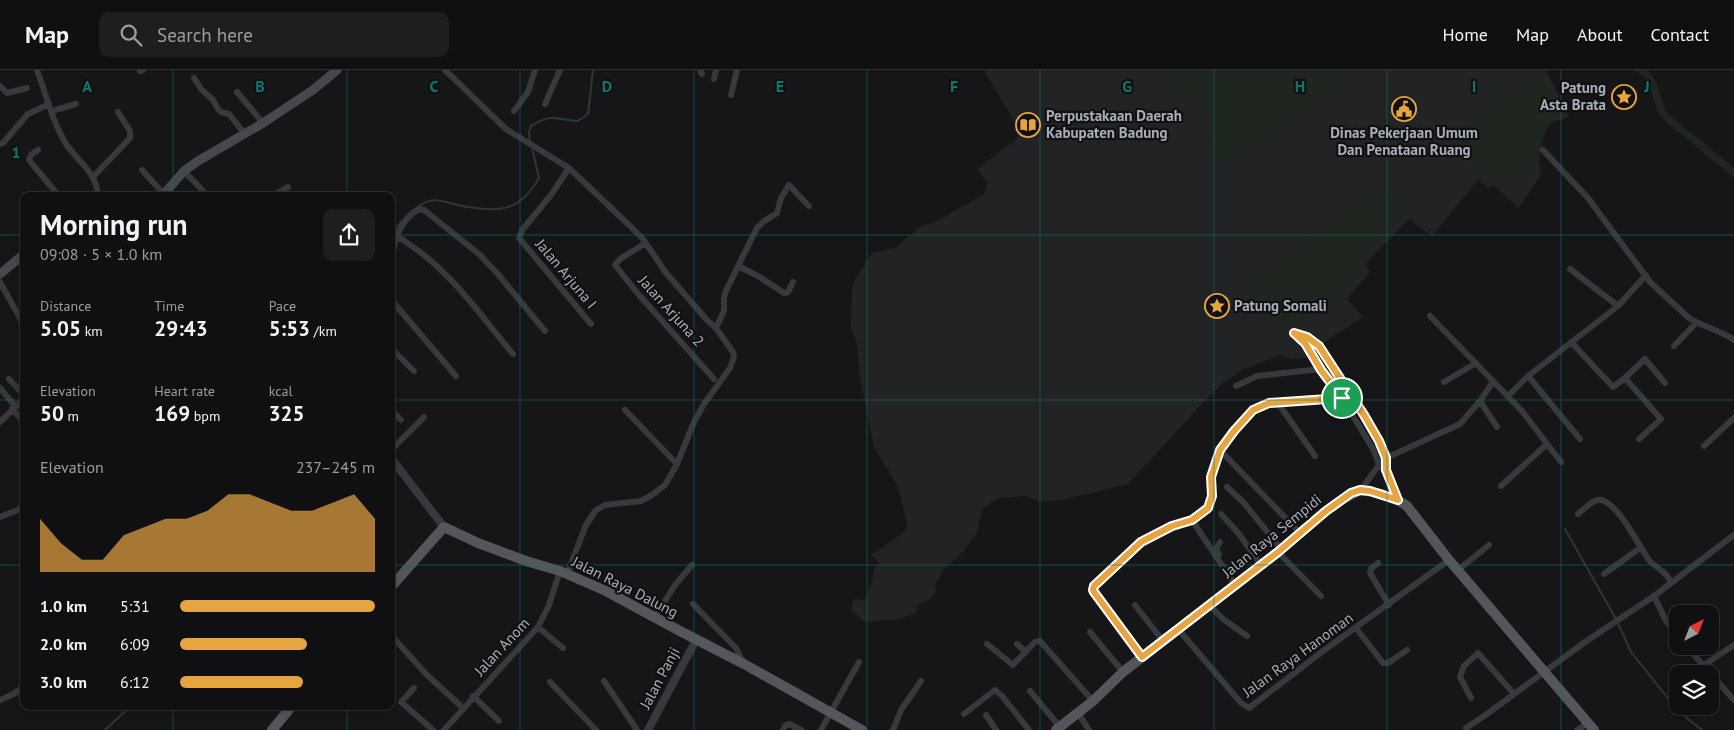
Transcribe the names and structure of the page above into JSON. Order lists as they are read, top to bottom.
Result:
{
  "streets": {
    "main road": ["Jalan Raya Sempidi", "Jalan Raya Dalung"],
    "street": [
      "Jalan Arjuna I",
      "Jalan Arjuna 2",
      "Jalan Anom",
      "Jalan Raya Hanoman",
      "Jalan Panji"
    ]
  },
  "crossings": [
    ["Jalan Raya Sempidi", "Jalan Raya Hanoman"],
    ["Jalan Raya Dalung", "Jalan Anom"],
    ["Jalan Raya Dalung", "Jalan Panji"]
  ],
  "places": {
    "place": ["Patung Asta Brata", "Patung Somali"],
    "public building": ["Dinas Pekerjaan Umum Dan Penataan Ruang"],
    "library": ["Perpustakaan Daerah Kabupaten Badung"]
  },
  "north": "top right",
  "page": {
    "header": "Map",
    "search": "Search here",
    "nav": [
      "Home",
      "Map",
      "About",
      "Contact"
    ],
    "heading": ["Morning run", "09:08 · 5 × 1.0 km"],
    "stats": [
      ["Distance", "5.05 km"],
      ["Time", "29:43"],
      ["Pace", "5:53 /km"],
      ["Elevation", "50 m"],
      ["Heart rate", "169 bpm"],
      ["kcal", "325"]
    ],
    "chart": ["Elevation", "237–245 m"],
    "list": [
      {
        "name": "1.0 km",
        "note": "5:31"
      },
      {
        "name": "2.0 km",
        "note": "6:09"
      },
      {
        "name": "3.0 km",
        "note": "6:12"
      }
    ]
  },
  "grid": {
    "columns": [
      "A",
      "B",
      "C",
      "D",
      "E",
      "F",
      "G",
      "H",
      "I",
      "J"
    ],
    "rows": ["1"]
  }
}
